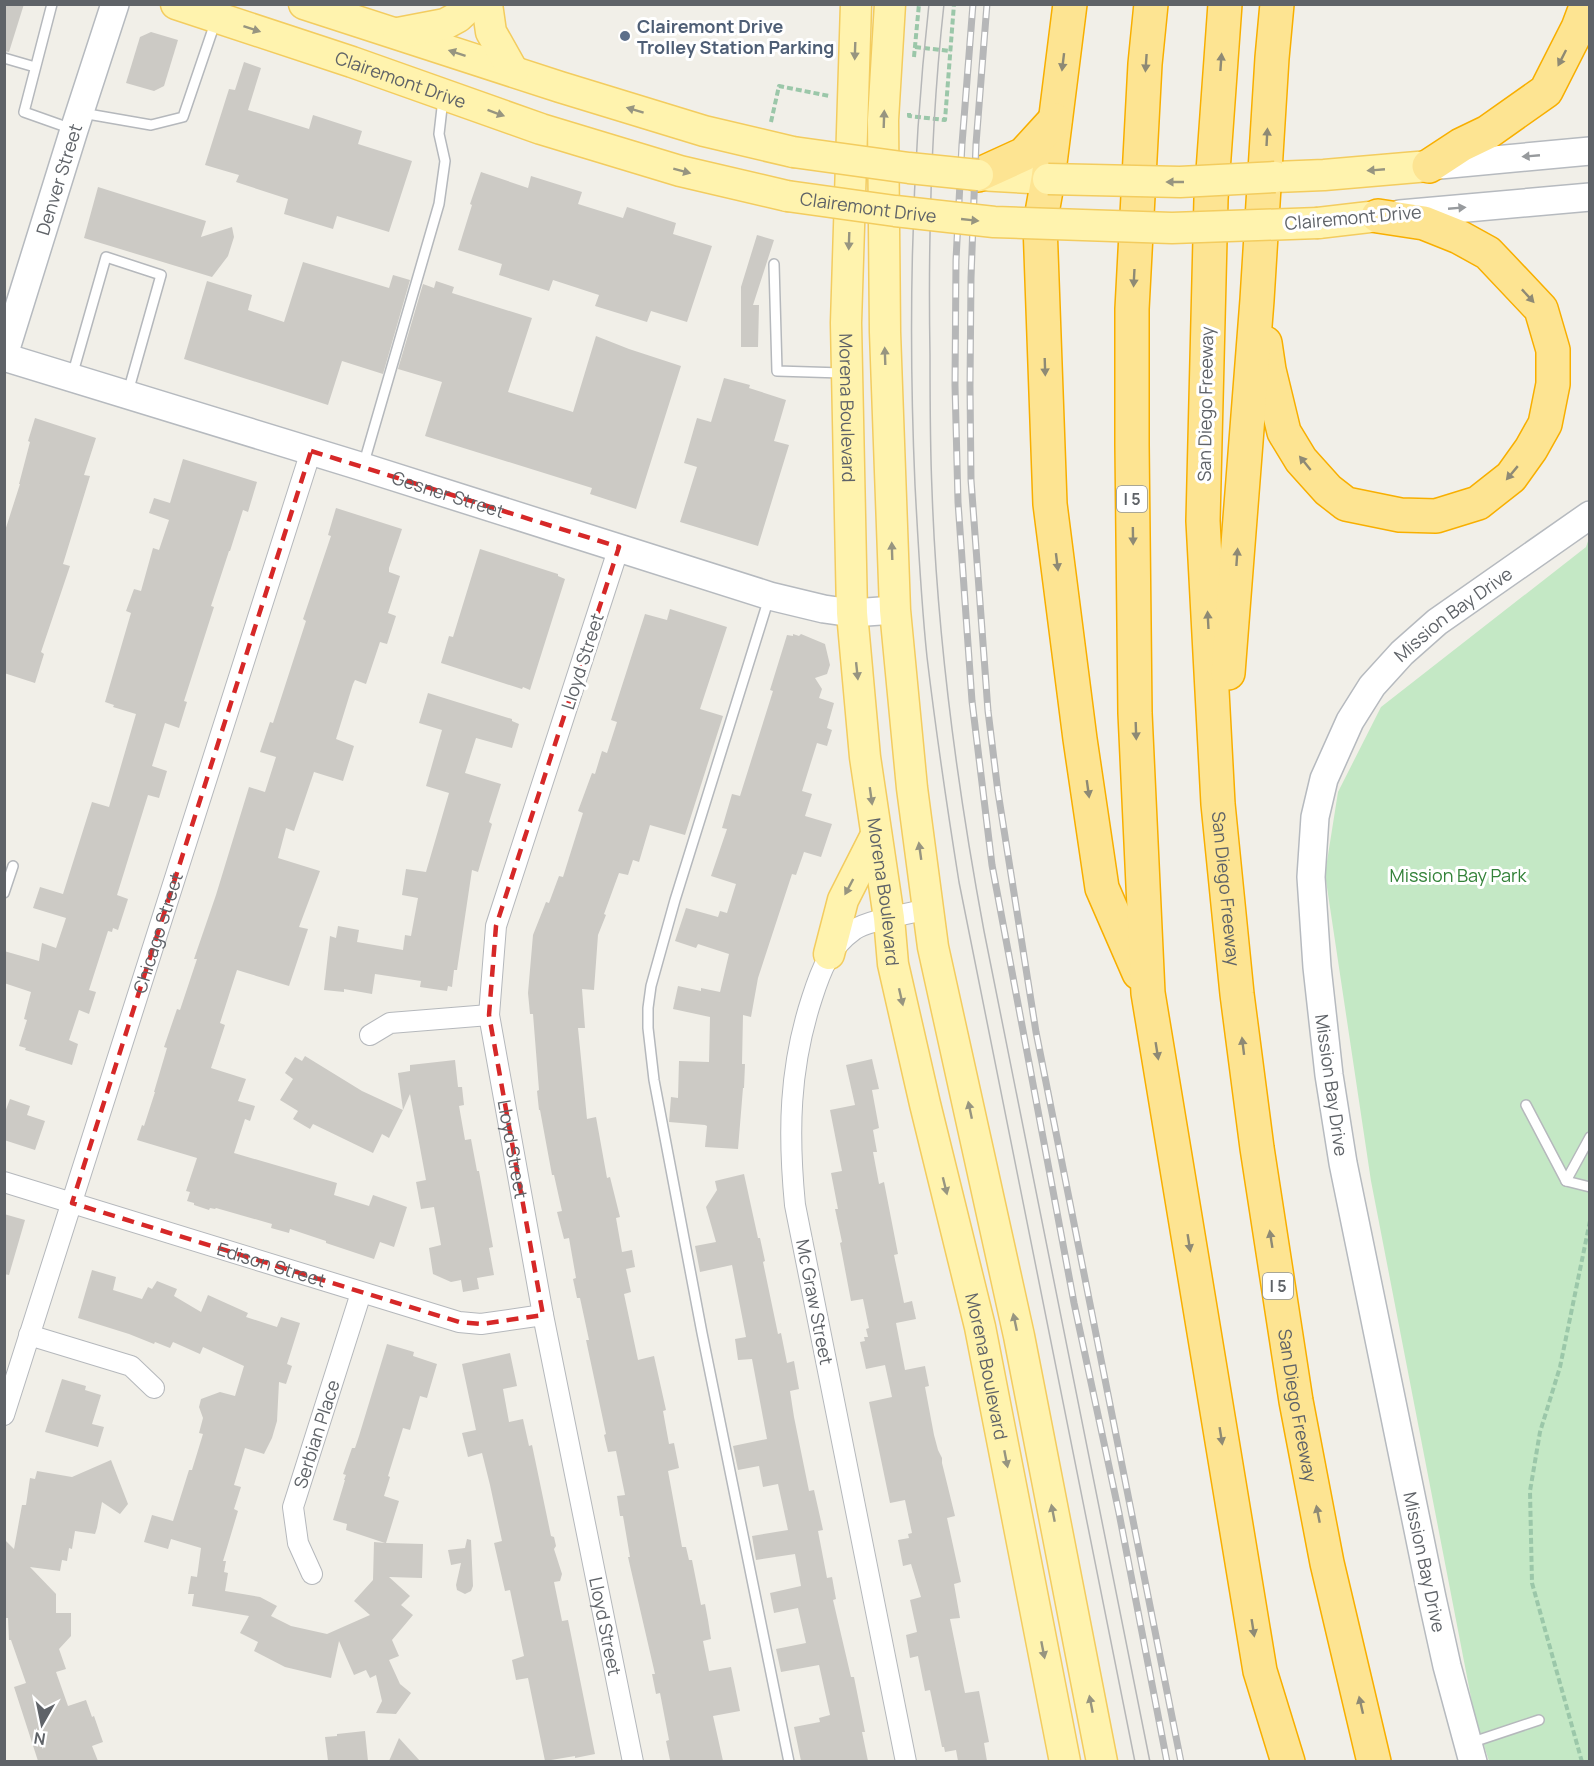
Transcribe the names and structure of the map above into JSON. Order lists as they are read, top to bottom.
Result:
{
  "streets": {
    "highway": ["San Diego Freeway", "I 5"],
    "main road": [
      "Clairemont Drive",
      "Denver Street",
      "Morena Boulevard",
      "Gesner Street",
      "Mission Bay Drive"
    ],
    "street": [
      "Lloyd Street",
      "Chicago Street",
      "Edison Street",
      "Mc Graw Street",
      "Serbian Place"
    ]
  },
  "crossings": [
    ["Denver Street", "Gesner Street"],
    ["Morena Boulevard", "Gesner Street"],
    ["Morena Boulevard", "Mc Graw Street"],
    ["Gesner Street", "Lloyd Street"],
    ["Gesner Street", "Chicago Street"],
    ["Lloyd Street", "Edison Street"],
    ["Chicago Street", "Edison Street"],
    ["Edison Street", "Serbian Place"]
  ],
  "parks": ["Mission Bay Park"],
  "places": ["Clairemont Drive Trolley Station Parking"],
  "north": "bottom"
}
